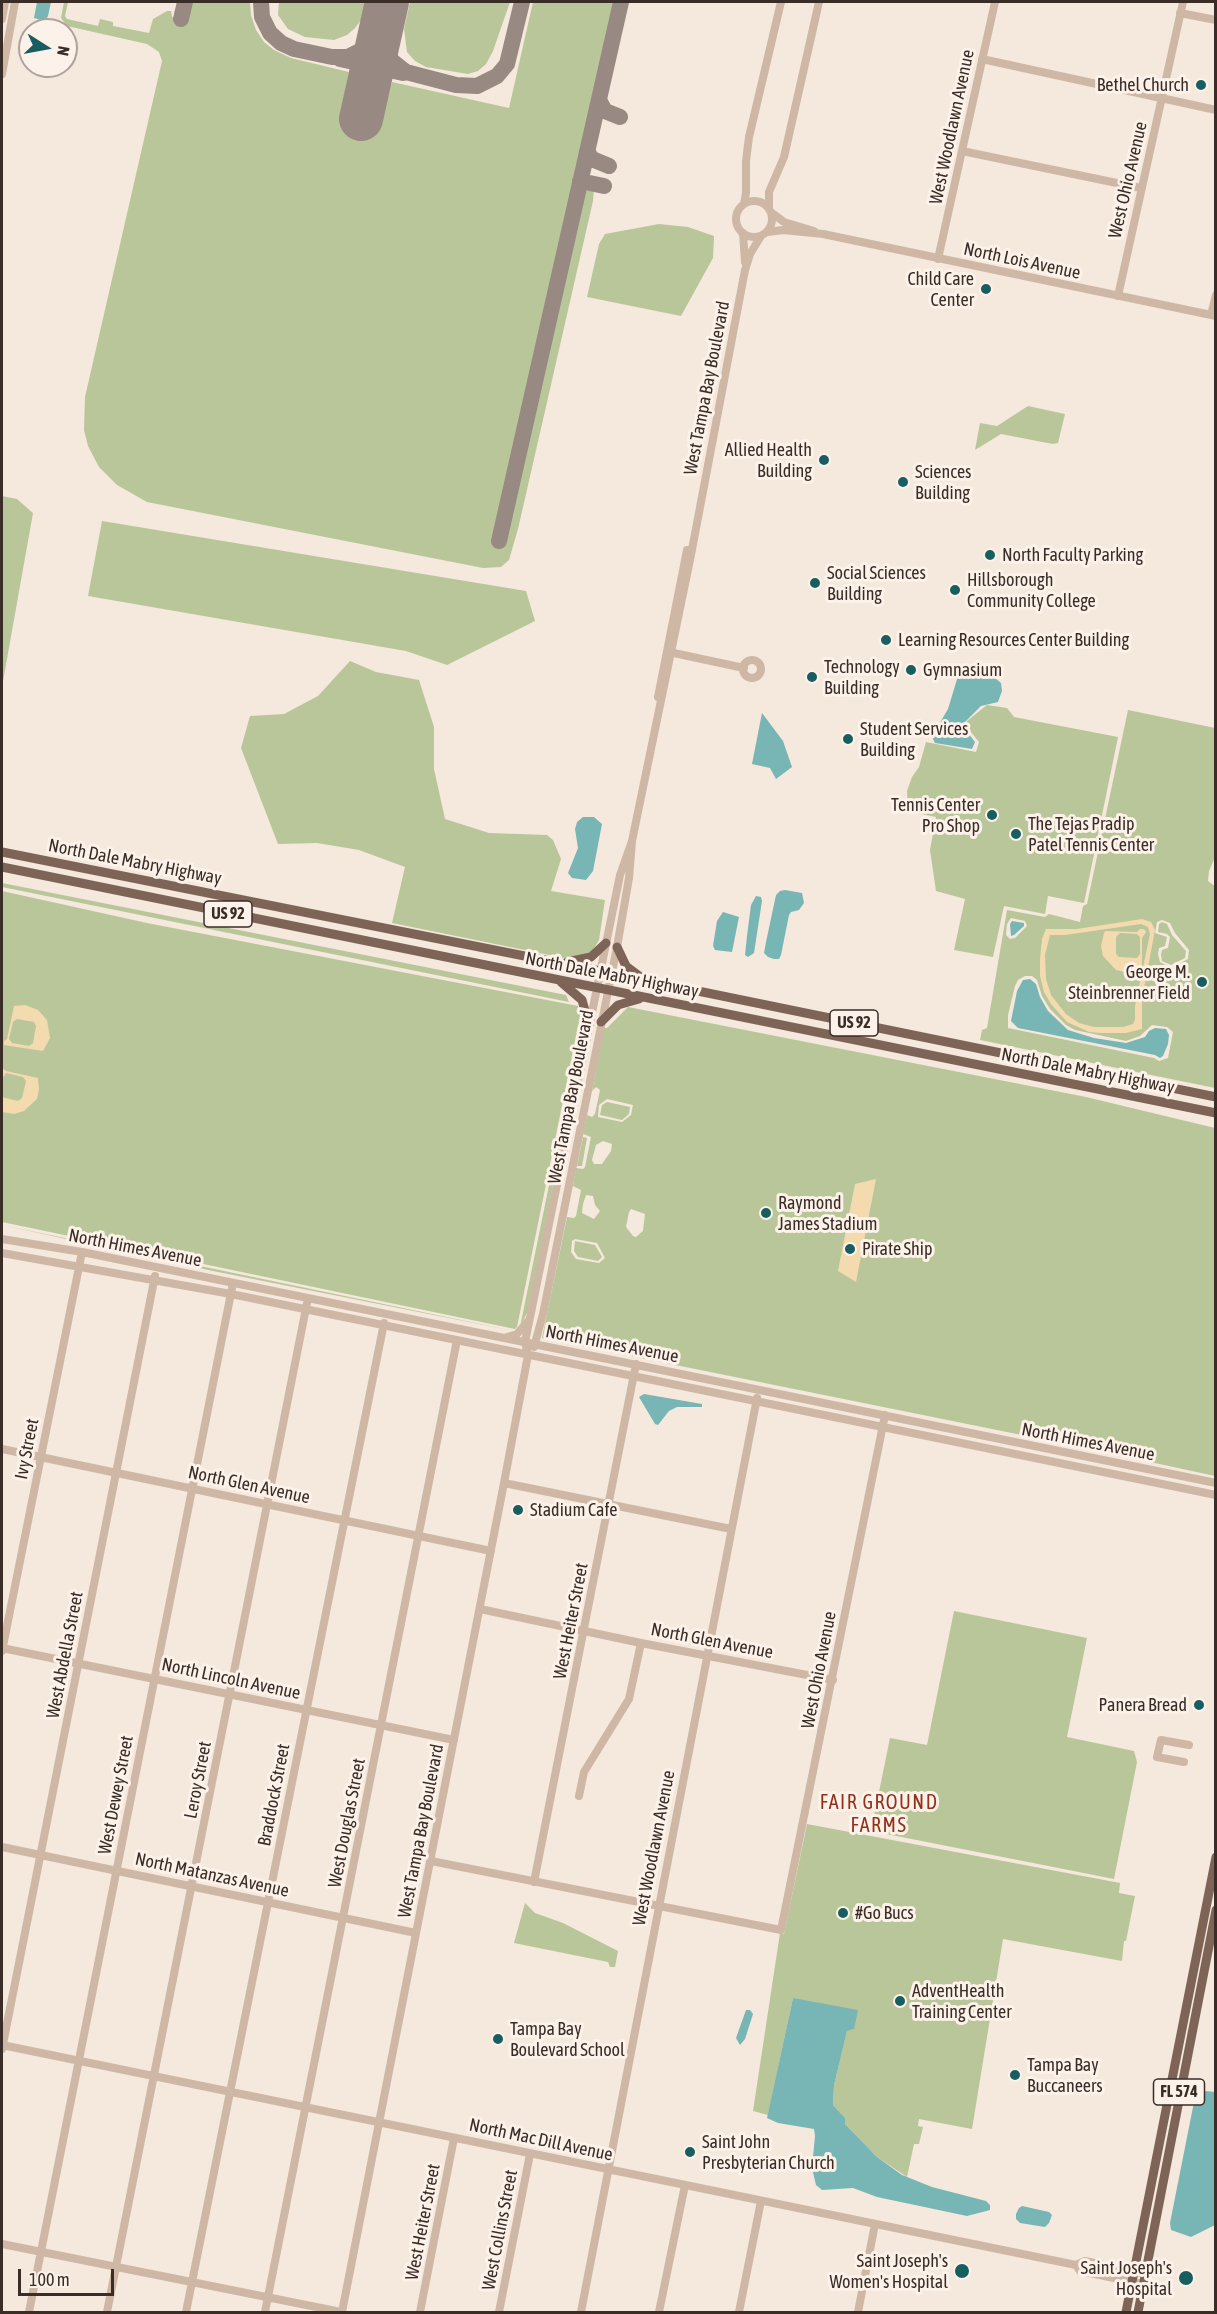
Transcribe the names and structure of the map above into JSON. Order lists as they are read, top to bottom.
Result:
{
  "streets": {
    "main road": ["North Dale Mabry Highway", "US 92", "FL 574"],
    "street": [
      "West Woodlawn Avenue",
      "West Ohio Avenue",
      "North Lois Avenue",
      "West Tampa Bay Boulevard",
      "North Himes Avenue",
      "Ivy Street",
      "North Glen Avenue",
      "West Heiter Street",
      "West Abdella Street",
      "North Lincoln Avenue",
      "Leroy Street",
      "West Dewey Street",
      "Braddock Street",
      "West Douglas Street",
      "North Matanzas Avenue",
      "North Mac Dill Avenue",
      "West Collins Street"
    ]
  },
  "crossings": [
    ["West Woodlawn Avenue", "West Ohio Avenue"],
    ["West Woodlawn Avenue", "North Lois Avenue"],
    ["West Woodlawn Avenue", "North Himes Avenue"],
    ["West Woodlawn Avenue", "North Glen Avenue"],
    ["West Woodlawn Avenue", "North Mac Dill Avenue"],
    ["West Ohio Avenue", "North Lois Avenue"],
    ["West Ohio Avenue", "North Himes Avenue"],
    ["West Ohio Avenue", "North Glen Avenue"],
    ["North Lois Avenue", "West Tampa Bay Boulevard"],
    ["West Tampa Bay Boulevard", "North Dale Mabry Highway"],
    ["West Tampa Bay Boulevard", "North Himes Avenue"],
    ["West Tampa Bay Boulevard", "North Glen Avenue"],
    ["West Tampa Bay Boulevard", "North Lincoln Avenue"],
    ["West Tampa Bay Boulevard", "North Matanzas Avenue"],
    ["West Tampa Bay Boulevard", "North Mac Dill Avenue"],
    ["North Himes Avenue", "Ivy Street"],
    ["North Himes Avenue", "West Heiter Street"],
    ["North Himes Avenue", "West Abdella Street"],
    ["North Himes Avenue", "Leroy Street"],
    ["North Himes Avenue", "West Dewey Street"],
    ["North Himes Avenue", "Braddock Street"],
    ["North Himes Avenue", "West Douglas Street"],
    ["Ivy Street", "North Glen Avenue"],
    ["Ivy Street", "North Lincoln Avenue"],
    ["North Glen Avenue", "West Heiter Street"],
    ["North Glen Avenue", "West Abdella Street"],
    ["North Glen Avenue", "Leroy Street"],
    ["North Glen Avenue", "West Dewey Street"],
    ["North Glen Avenue", "Braddock Street"],
    ["North Glen Avenue", "West Douglas Street"],
    ["West Heiter Street", "North Mac Dill Avenue"],
    ["West Abdella Street", "North Lincoln Avenue"],
    ["West Abdella Street", "North Matanzas Avenue"],
    ["West Abdella Street", "North Mac Dill Avenue"],
    ["North Lincoln Avenue", "Leroy Street"],
    ["North Lincoln Avenue", "West Dewey Street"],
    ["North Lincoln Avenue", "Braddock Street"],
    ["North Lincoln Avenue", "West Douglas Street"],
    ["Leroy Street", "North Matanzas Avenue"],
    ["Leroy Street", "North Mac Dill Avenue"],
    ["West Dewey Street", "North Matanzas Avenue"],
    ["West Dewey Street", "North Mac Dill Avenue"],
    ["Braddock Street", "North Matanzas Avenue"],
    ["Braddock Street", "North Mac Dill Avenue"],
    ["West Douglas Street", "North Matanzas Avenue"],
    ["West Douglas Street", "North Mac Dill Avenue"],
    ["FL 574", "North Mac Dill Avenue"],
    ["North Mac Dill Avenue", "West Collins Street"]
  ],
  "districts": ["FAIR GROUND FARMS"],
  "places": [
    "Bethel Church",
    "Child Care Center",
    "Allied Health Building",
    "Sciences Building",
    "North Faculty Parking",
    "Social Sciences Building",
    "Hillsborough Community College",
    "Learning Resources Center Building",
    "Gymnasium",
    "Technology Building",
    "Student Services Building",
    "Tennis Center Pro Shop",
    "The Tejas Pradip Patel Tennis Center",
    "George M. Steinbrenner Field",
    "Raymond James Stadium",
    "Pirate Ship",
    "Stadium Cafe",
    "Panera Bread",
    "#Go Bucs",
    "AdventHealth Training Center",
    "Tampa Bay Boulevard School",
    "Tampa Bay Buccaneers",
    "Saint John Presbyterian Church",
    "Saint Joseph's Women's Hospital",
    "Saint Joseph's Hospital"
  ],
  "scale_bar": "100 m",
  "north": "right"
}
